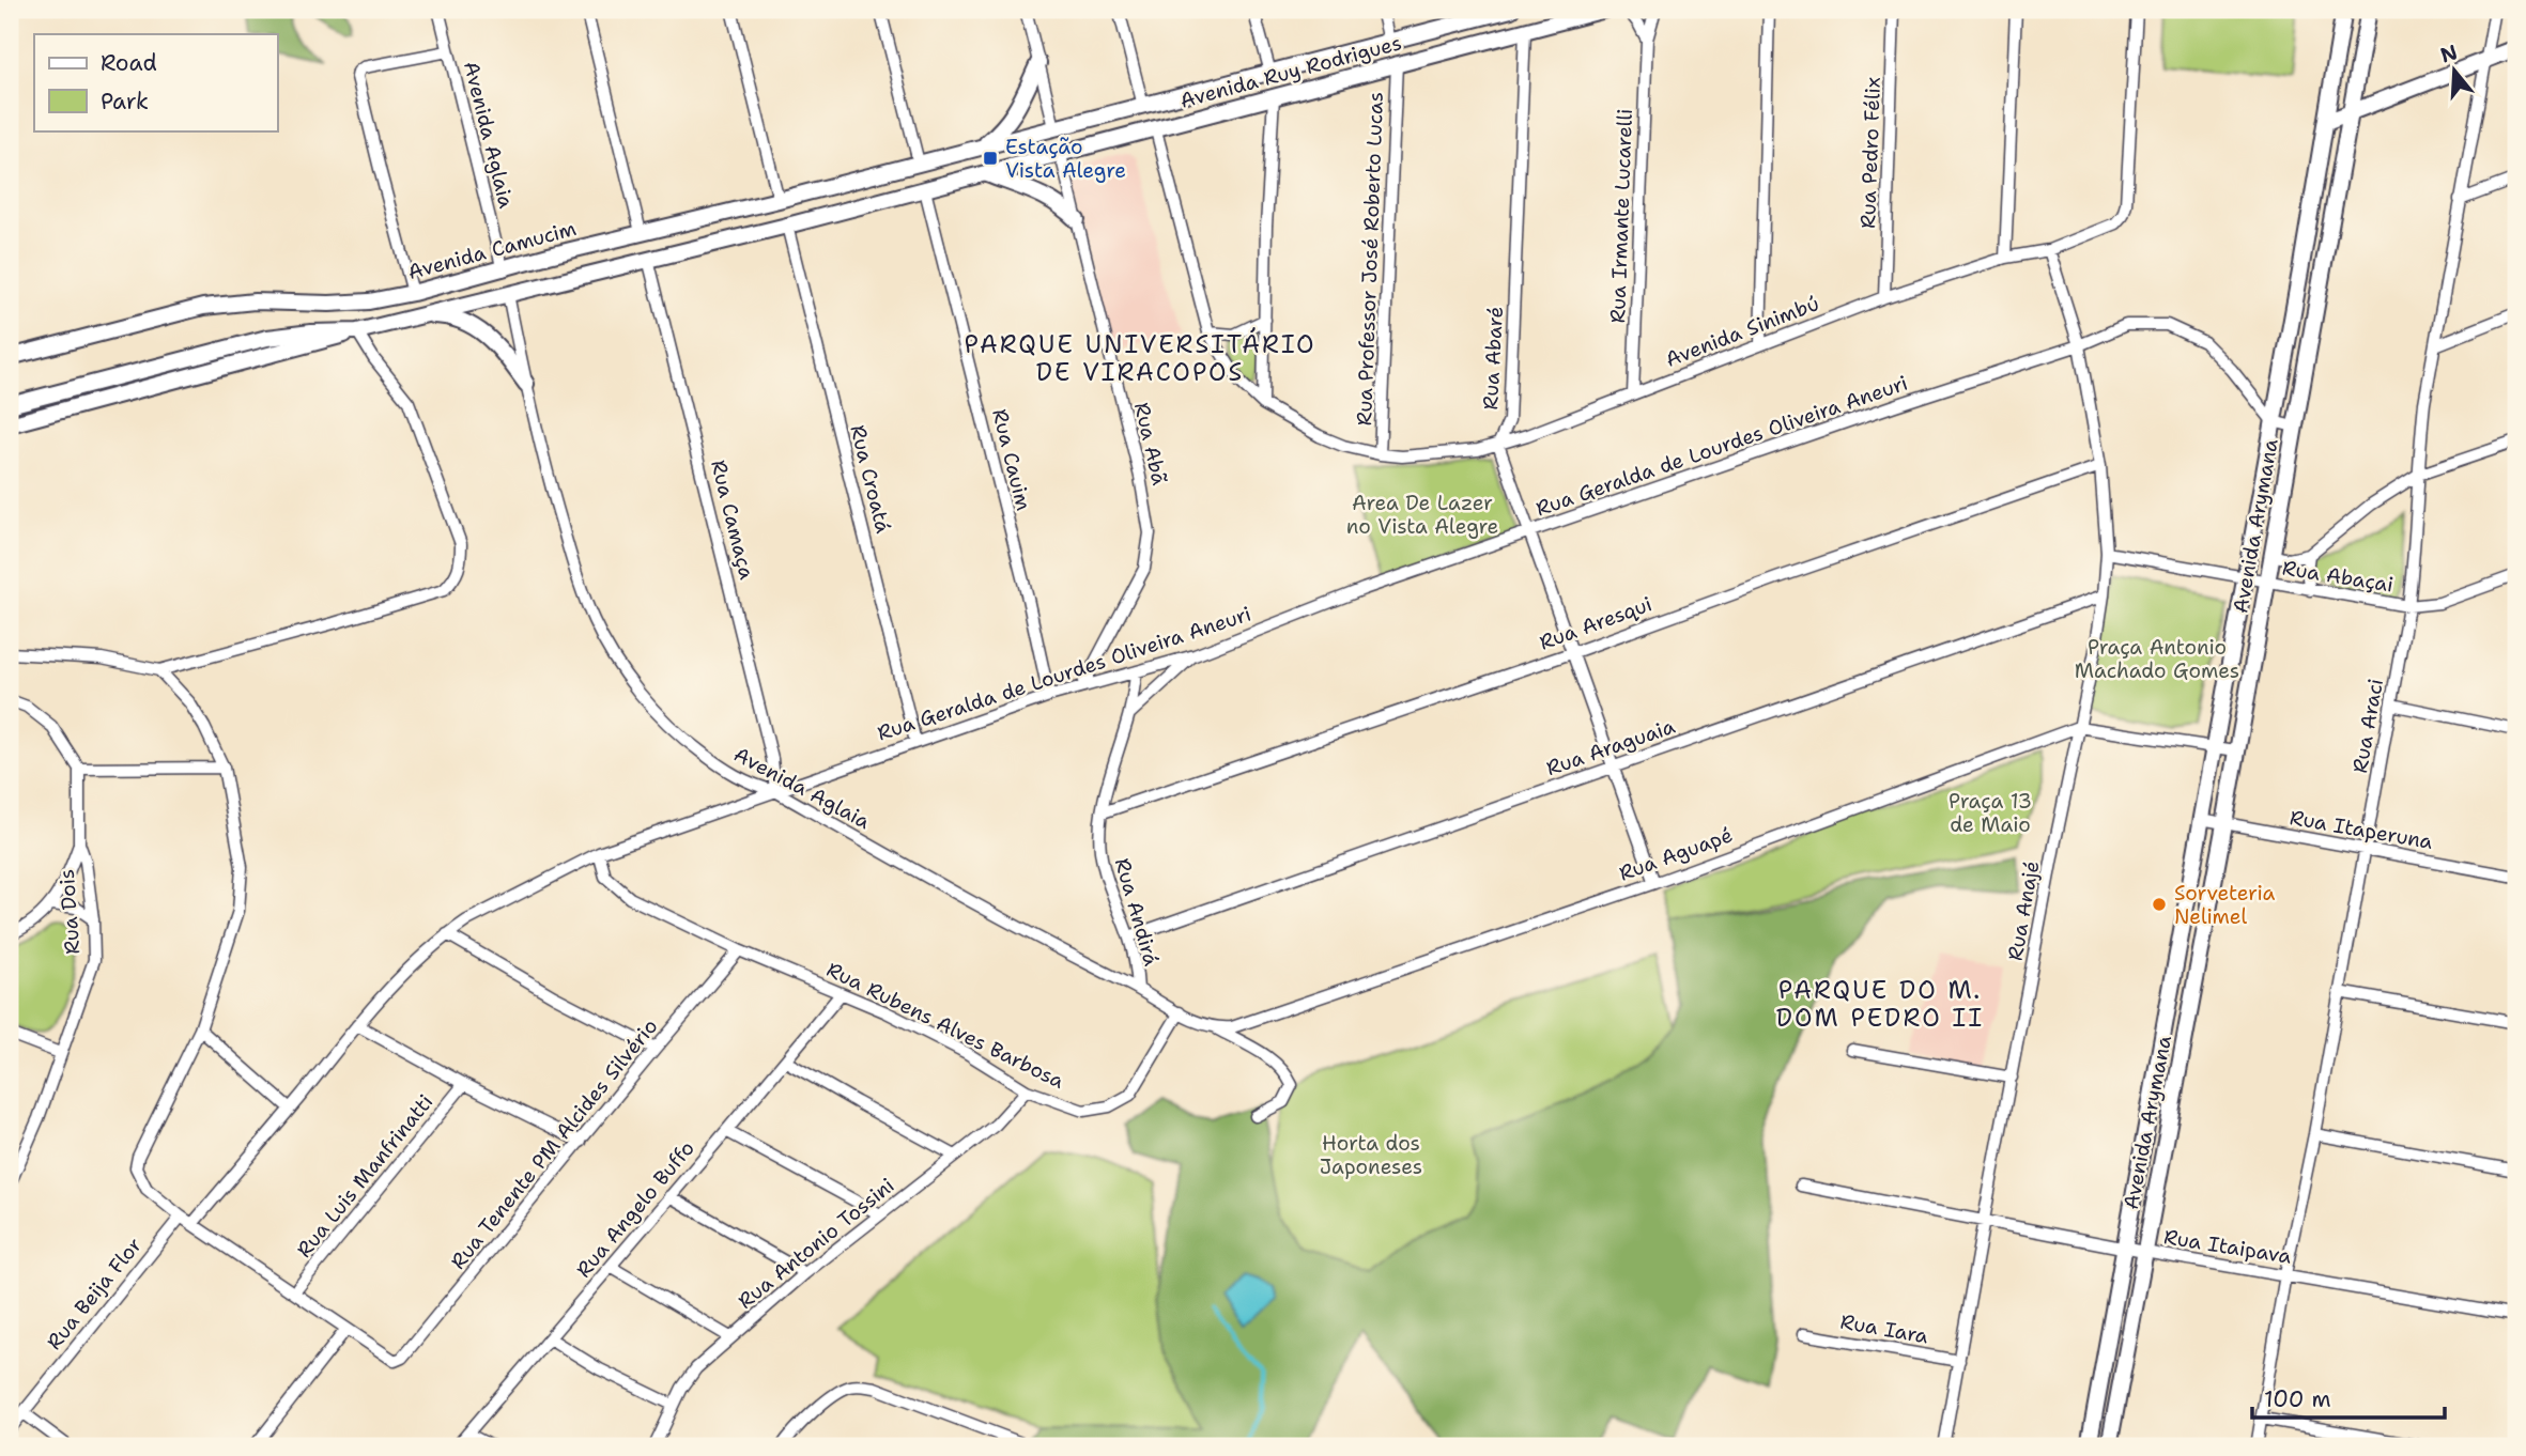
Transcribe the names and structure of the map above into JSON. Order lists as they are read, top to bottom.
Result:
{
  "streets": {
    "main road": ["Avenida Ruy Rodrigues", "Avenida Camucim", "Avenida Arymana"],
    "street": [
      "Avenida Aglaia",
      "Rua Pedro Félix",
      "Rua Irmante Lucarelli",
      "Rua Professor José Roberto Lucas",
      "Avenida Sinimbú",
      "Rua Abaré",
      "Rua Abã",
      "Rua Geralda de Lourdes Oliveira Aneuri",
      "Rua Cauim",
      "Rua Croatá",
      "Rua Camaça",
      "Rua Abaçai",
      "Rua Aresqui",
      "Rua Araci",
      "Rua Araguaia",
      "Rua Itaperuna",
      "Rua Aguapé",
      "Rua Anajé",
      "Rua Dois",
      "Rua Andirá",
      "Rua Rubens Alves Barbosa",
      "Rua Tenente PM Alcides Silvério",
      "Rua Luis Manfrinatti",
      "Rua Angelo Buffo",
      "Rua Antonio Tossini",
      "Rua Itaipava",
      "Rua Beija Flor",
      "Rua Iara"
    ]
  },
  "crossings": [
    ["Avenida Ruy Rodrigues", "Avenida Camucim"],
    ["Avenida Ruy Rodrigues", "Rua Professor José Roberto Lucas"],
    ["Avenida Ruy Rodrigues", "Avenida Sinimbú"],
    ["Avenida Ruy Rodrigues", "Rua Abaré"],
    ["Avenida Ruy Rodrigues", "Rua Abã"],
    ["Avenida Aglaia", "Avenida Camucim"],
    ["Avenida Aglaia", "Rua Geralda de Lourdes Oliveira Aneuri"],
    ["Avenida Aglaia", "Rua Camaça"],
    ["Avenida Aglaia", "Rua Andirá"],
    ["Rua Pedro Félix", "Avenida Sinimbú"],
    ["Rua Irmante Lucarelli", "Avenida Sinimbú"],
    ["Rua Professor José Roberto Lucas", "Avenida Sinimbú"],
    ["Avenida Sinimbú", "Rua Abaré"],
    ["Avenida Sinimbú", "Rua Anajé"],
    ["Rua Abã", "Rua Geralda de Lourdes Oliveira Aneuri"],
    ["Rua Geralda de Lourdes Oliveira Aneuri", "Rua Cauim"],
    ["Rua Geralda de Lourdes Oliveira Aneuri", "Rua Croatá"],
    ["Rua Geralda de Lourdes Oliveira Aneuri", "Rua Camaça"],
    ["Rua Geralda de Lourdes Oliveira Aneuri", "Avenida Arymana"],
    ["Rua Geralda de Lourdes Oliveira Aneuri", "Rua Anajé"],
    ["Rua Geralda de Lourdes Oliveira Aneuri", "Rua Andirá"],
    ["Rua Geralda de Lourdes Oliveira Aneuri", "Rua Rubens Alves Barbosa"],
    ["Avenida Arymana", "Rua Abaçai"],
    ["Avenida Arymana", "Rua Itaperuna"],
    ["Avenida Arymana", "Rua Aguapé"],
    ["Avenida Arymana", "Rua Itaipava"],
    ["Rua Abaçai", "Rua Araci"],
    ["Rua Abaçai", "Rua Anajé"],
    ["Rua Aresqui", "Rua Anajé"],
    ["Rua Aresqui", "Rua Andirá"],
    ["Rua Araci", "Rua Itaperuna"],
    ["Rua Araci", "Rua Itaipava"],
    ["Rua Araguaia", "Rua Anajé"],
    ["Rua Araguaia", "Rua Andirá"],
    ["Rua Aguapé", "Rua Anajé"],
    ["Rua Anajé", "Rua Itaipava"],
    ["Rua Anajé", "Rua Iara"],
    ["Rua Rubens Alves Barbosa", "Rua Tenente PM Alcides Silvério"],
    ["Rua Rubens Alves Barbosa", "Rua Angelo Buffo"],
    ["Rua Rubens Alves Barbosa", "Rua Antonio Tossini"]
  ],
  "districts": ["PARQUE UNIVERSITÁRIO DE VIRACOPOS", "PARQUE DO M. DOM PEDRO II"],
  "parks": [
    "Area De Lazer no Vista Alegre",
    "Praça Antonio Machado Gomes",
    "Praça 13 de Maio",
    "Horta dos Japoneses"
  ],
  "places": {
    "transit": ["Estação Vista Alegre"],
    "other": ["Sorveteria Nelimel"]
  },
  "legend": ["Road", "Park"],
  "scale_bar": "100 m",
  "north": "top"
}
